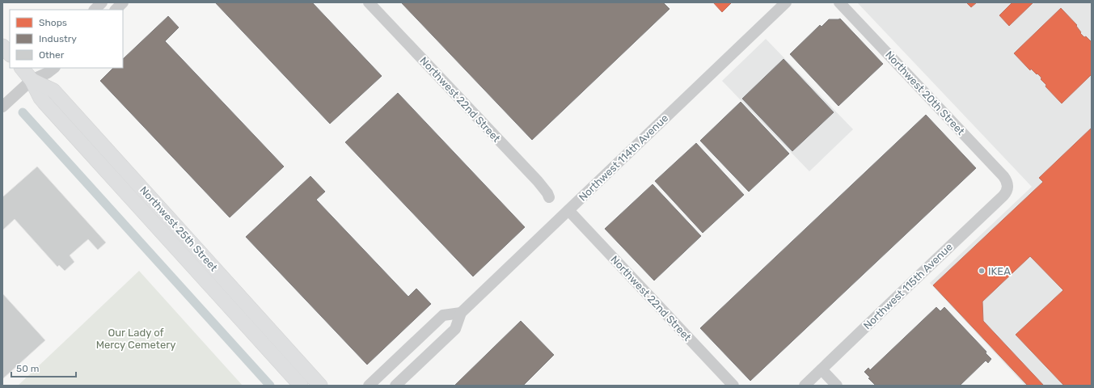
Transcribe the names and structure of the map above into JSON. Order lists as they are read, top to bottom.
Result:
{
  "streets": {
    "main road": ["Northwest 25th Street"],
    "street": [
      "Northwest 20th Street",
      "Northwest 22nd Street",
      "Northwest 114th Avenue",
      "Northwest 115th Avenue"
    ]
  },
  "crossings": [
    ["Northwest 20th Street", "Northwest 115th Avenue"],
    ["Northwest 22nd Street", "Northwest 114th Avenue"]
  ],
  "parks": ["Our Lady of Mercy Cemetery"],
  "places": ["IKEA"],
  "legend": ["Shops", "Industry", "Other"],
  "scale_bar": "50 m"
}
